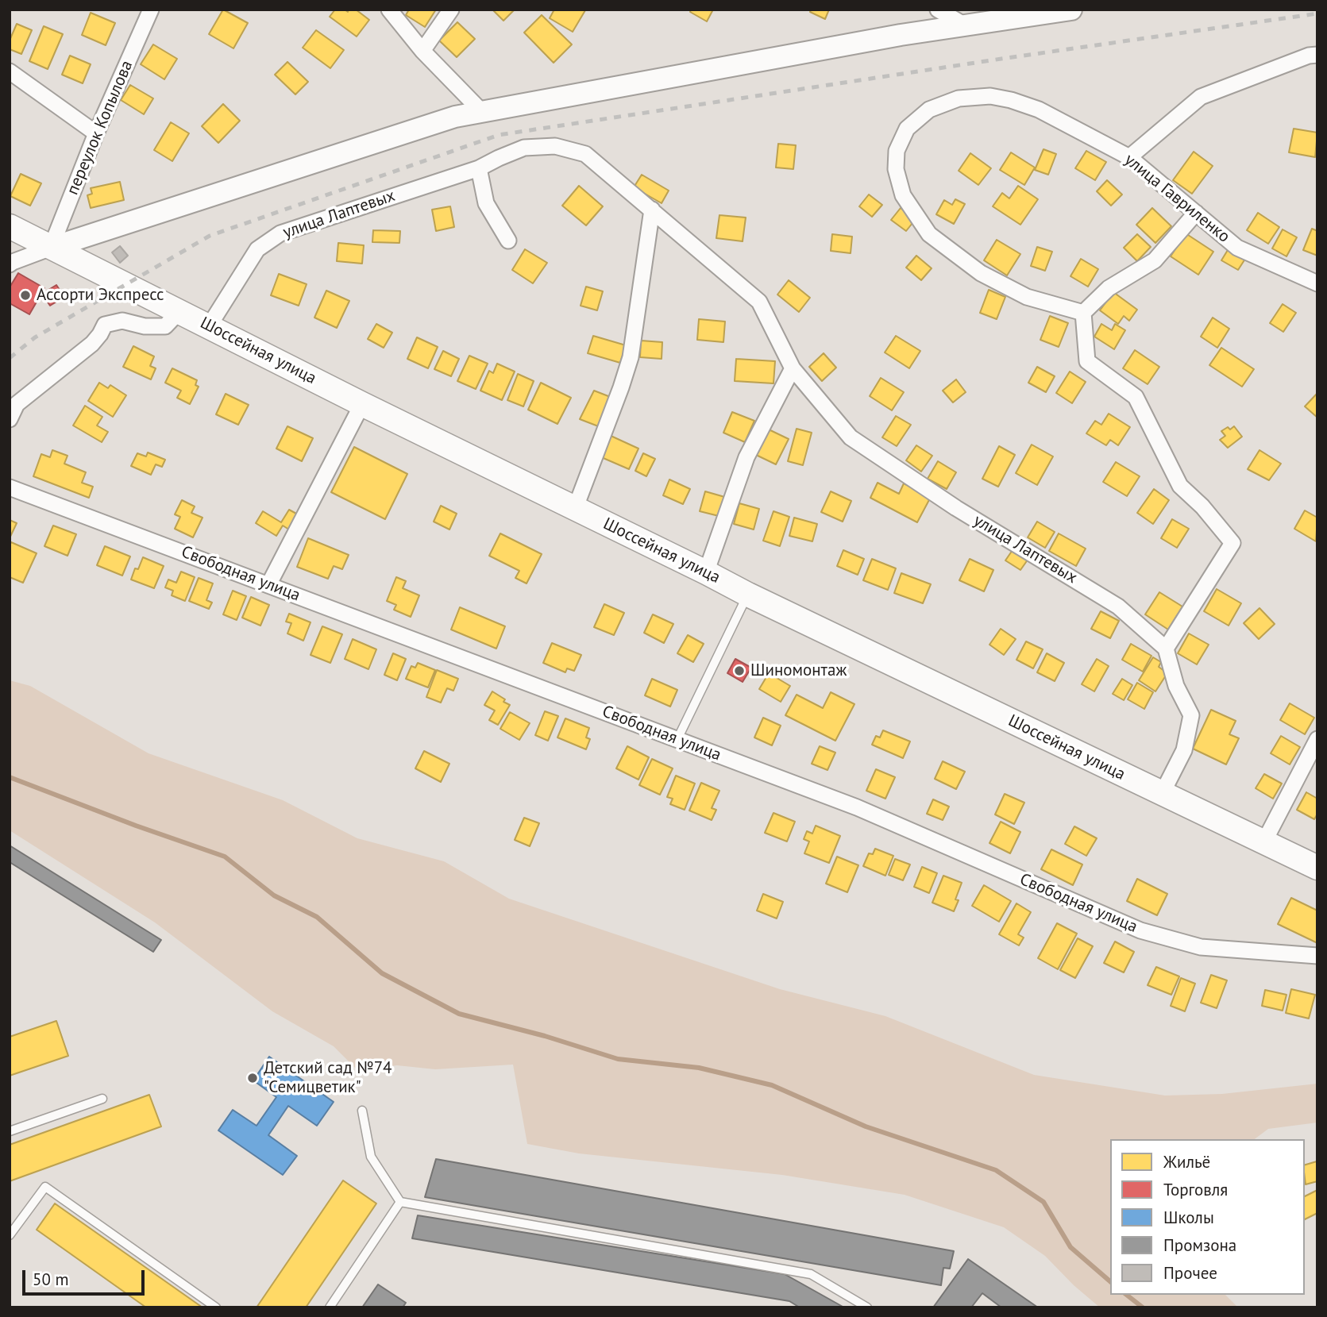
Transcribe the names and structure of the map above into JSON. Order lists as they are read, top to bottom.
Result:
{
  "streets": {
    "main road": ["Шоссейная улица"],
    "street": [
      "переулок Копылова",
      "улица Гавриленко",
      "улица Лаптевых",
      "Свободная улица"
    ]
  },
  "crossings": [
    ["переулок Копылова", "Шоссейная улица"],
    ["улица Лаптевых", "Шоссейная улица"]
  ],
  "places": ["Ассорти Экспресс", "Шиномонтаж", "Детский сад №74 \"Семицветик\""],
  "legend": [
    "Жильё",
    "Торговля",
    "Школы",
    "Промзона",
    "Прочее"
  ],
  "scale_bar": "50 m"
}
